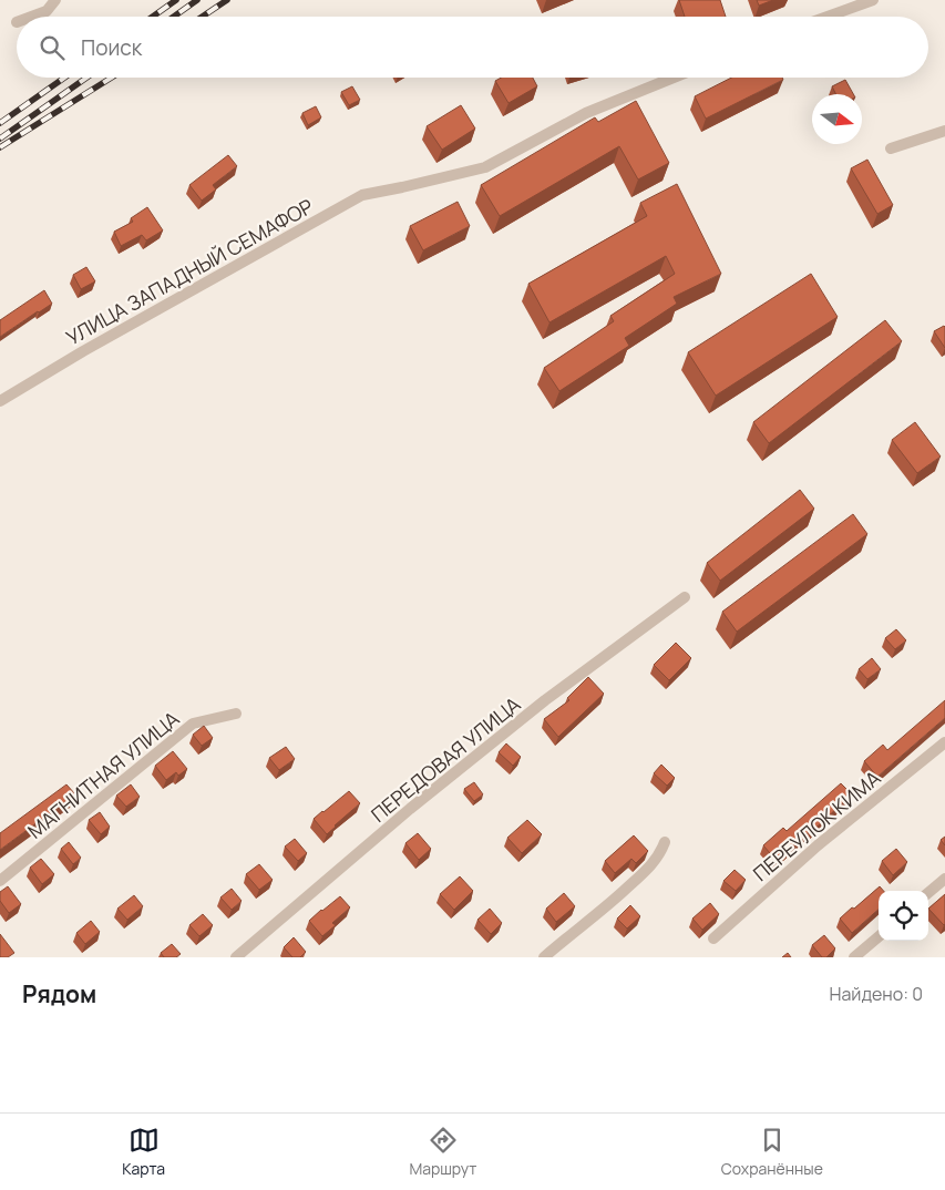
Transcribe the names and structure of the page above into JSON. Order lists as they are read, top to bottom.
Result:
{
  "streets": {
    "street": [
      "УЛИЦА ЗАПАДНЫЙ СЕМАФОР",
      "ПЕРЕДОВАЯ УЛИЦА",
      "МАГНИТНАЯ УЛИЦА",
      "ПЕРЕУЛОК КИМА"
    ]
  },
  "north": "right",
  "page": {
    "search": "Поиск",
    "heading": ["Рядом", "Найдено: 0"],
    "nav": ["Карта", "Маршрут", "Сохранённые"]
  }
}
